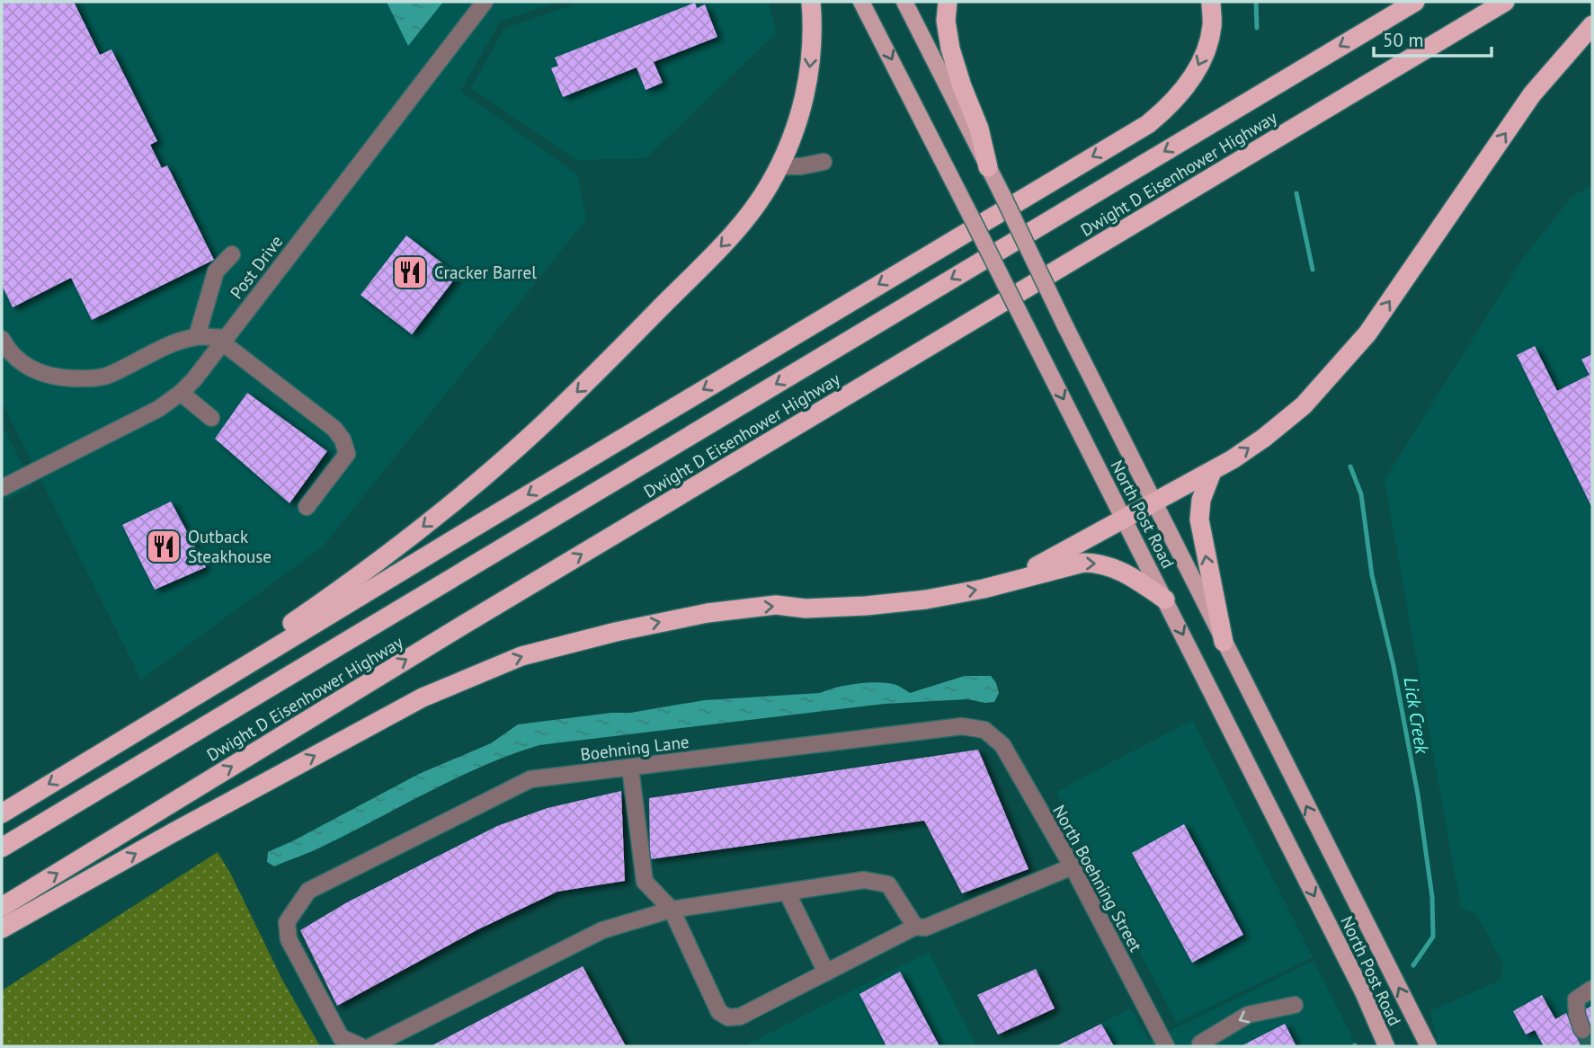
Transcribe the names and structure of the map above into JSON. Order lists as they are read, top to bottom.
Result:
{
  "streets": {
    "highway": ["Dwight D Eisenhower Highway"],
    "main road": ["North Post Road"],
    "street": ["Post Drive", "Boehning Lane", "North Boehning Street"]
  },
  "crossings": [
    ["Boehning Lane", "North Boehning Street"]
  ],
  "water": ["Lick Creek"],
  "places": {
    "restaurant": ["Cracker Barrel", "Outback Steakhouse"]
  },
  "scale_bar": "50 m"
}
